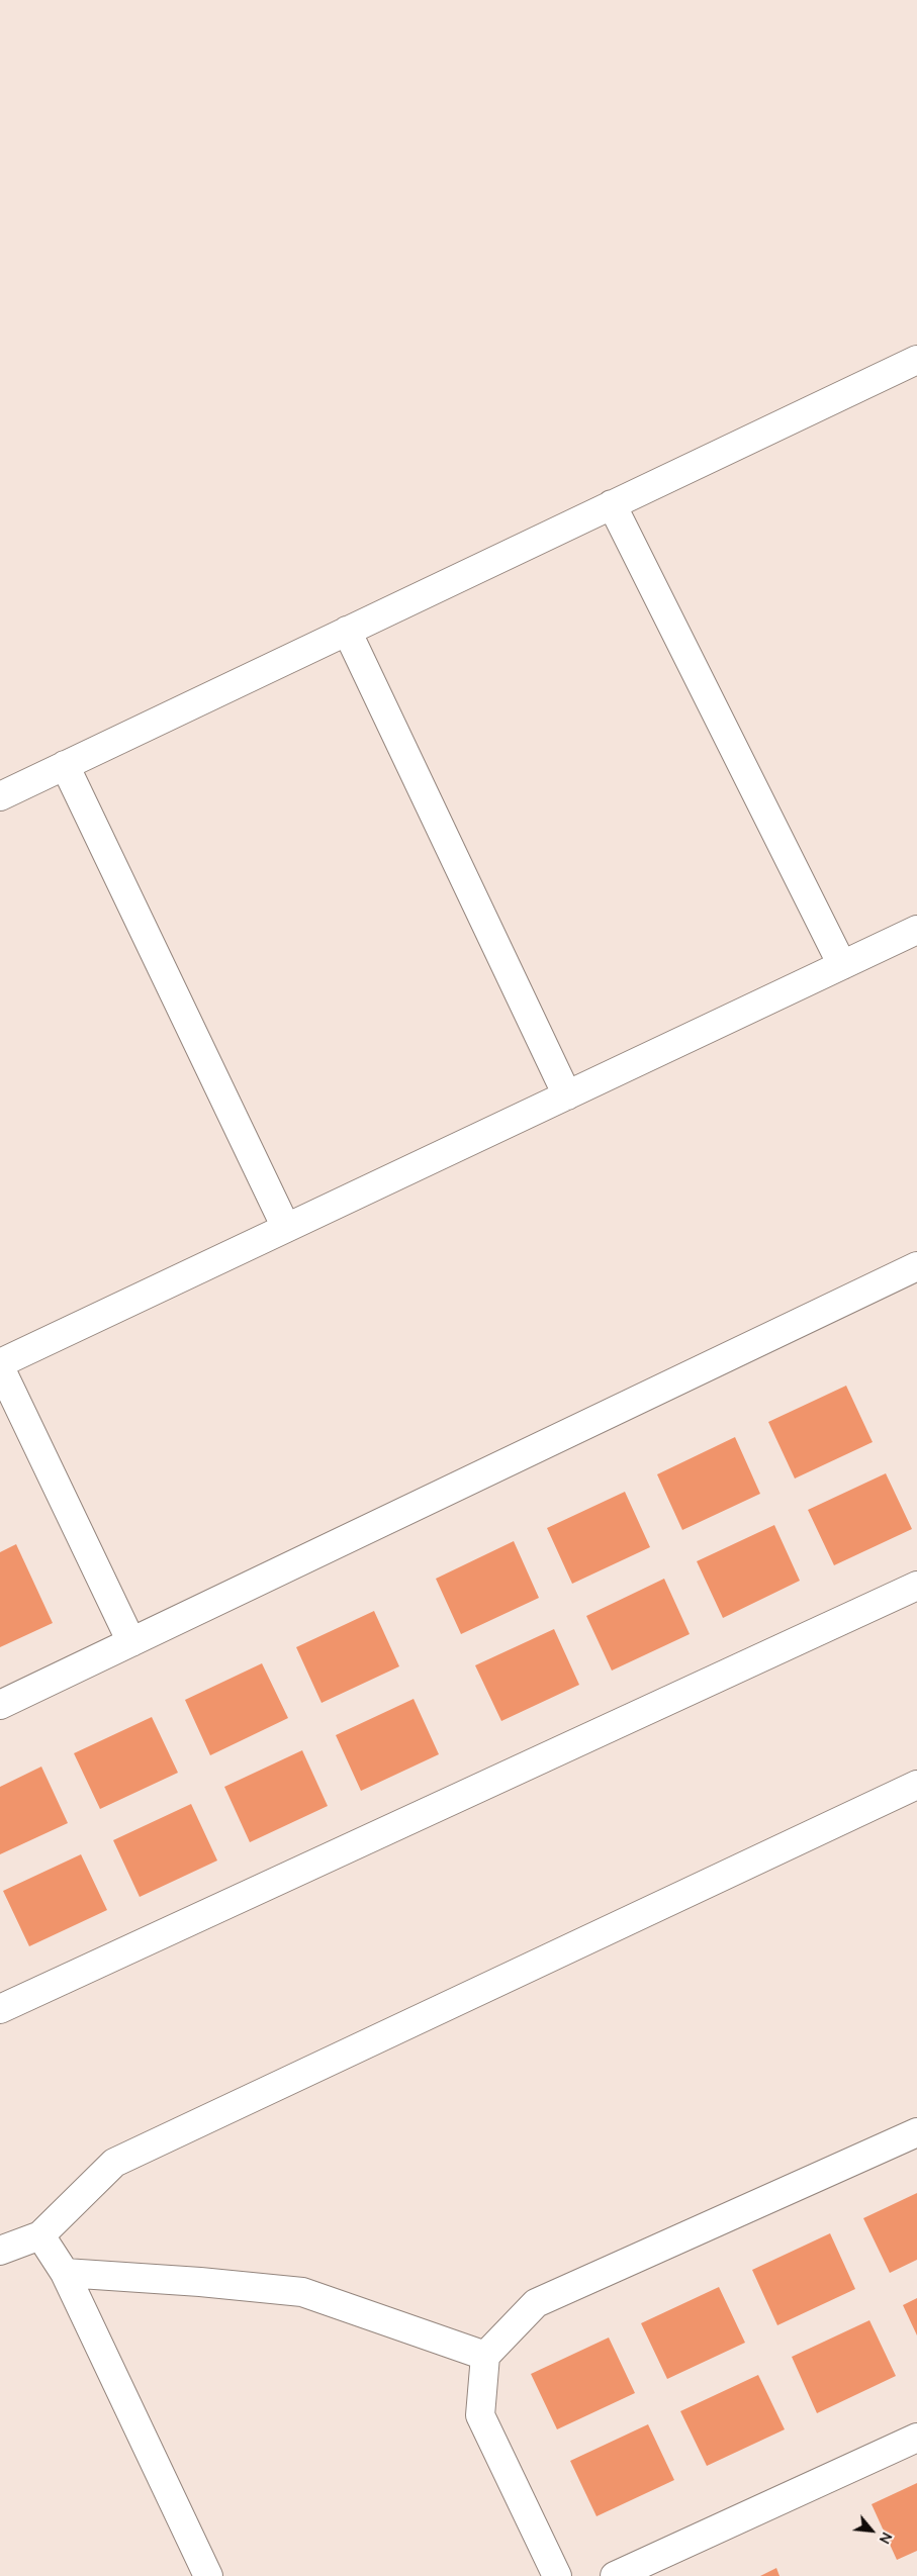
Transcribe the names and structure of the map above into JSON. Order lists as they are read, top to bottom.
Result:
{
  "north": "bottom right"
}
